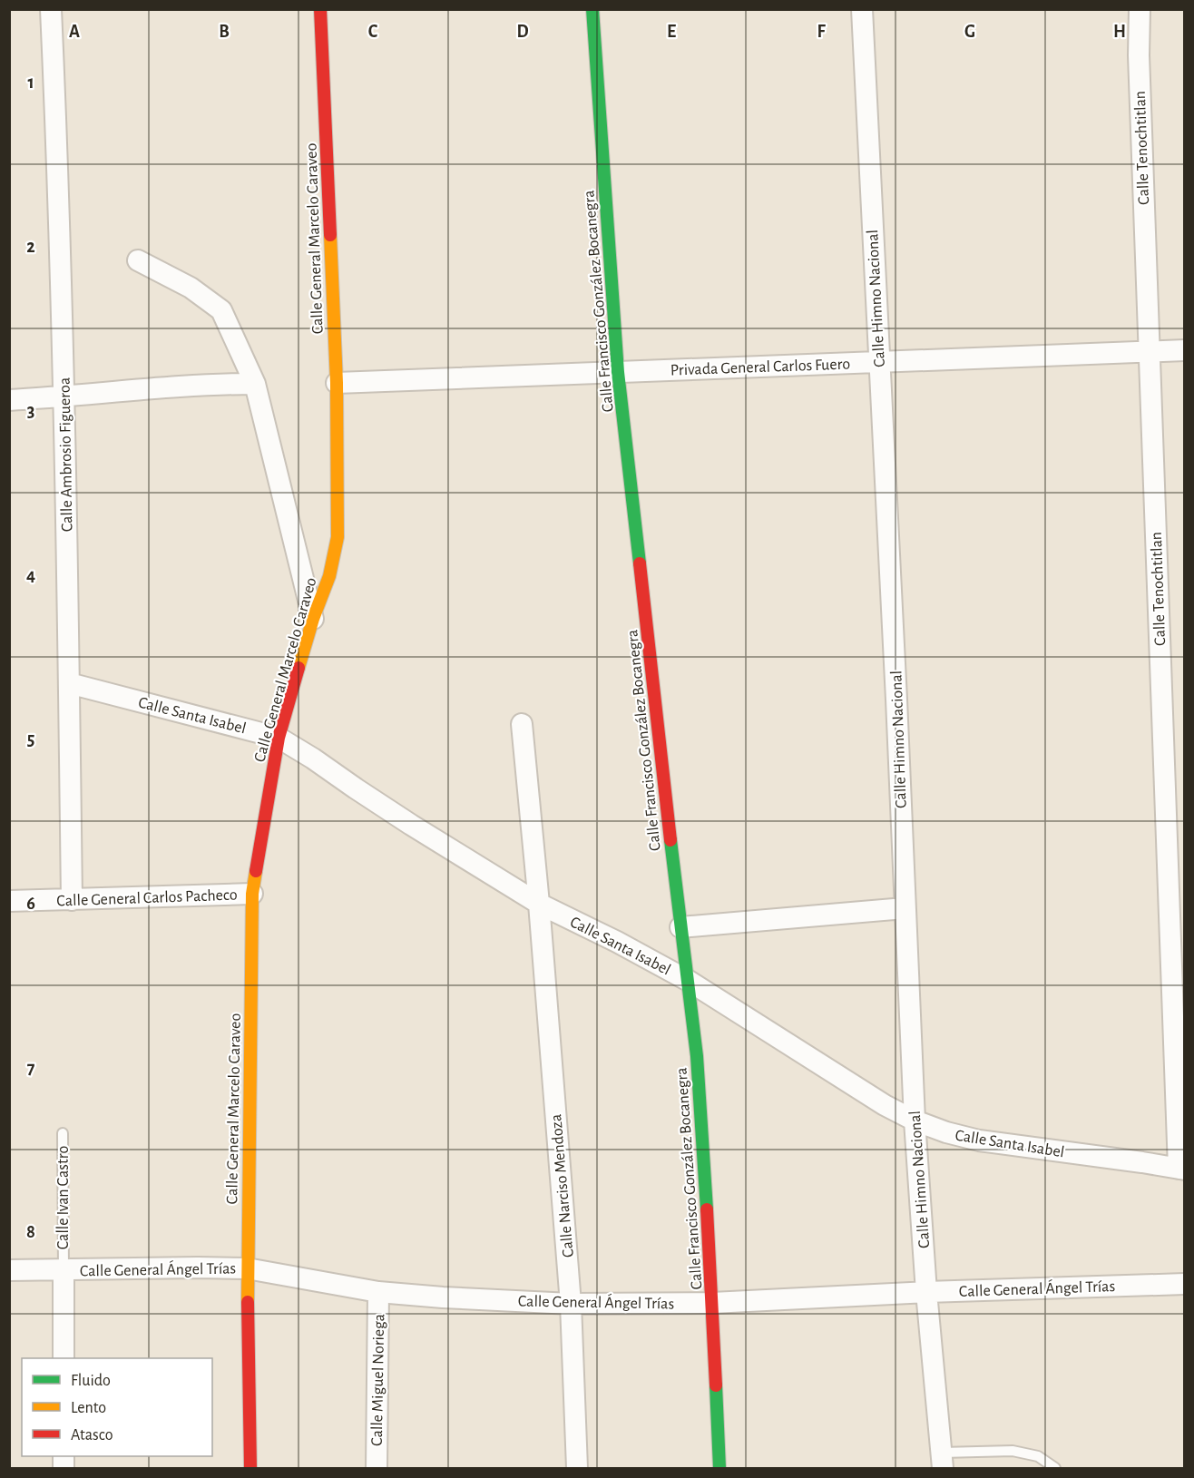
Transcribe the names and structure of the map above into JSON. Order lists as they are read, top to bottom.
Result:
{
  "streets": {
    "street": [
      "Calle Tenochtitlan",
      "Calle General Marcelo Caraveo",
      "Calle Himno Nacional",
      "Calle Francisco González Bocanegra",
      "Privada General Carlos Fuero",
      "Calle Ambrosio Figueroa",
      "Calle Santa Isabel",
      "Calle General Carlos Pacheco",
      "Calle Narciso Mendoza",
      "Calle Ivan Castro",
      "Calle General Ángel Trías",
      "Calle Miguel Noriega"
    ]
  },
  "crossings": [
    ["Calle Tenochtitlan", "Privada General Carlos Fuero"],
    ["Calle Tenochtitlan", "Calle Santa Isabel"],
    ["Calle General Marcelo Caraveo", "Privada General Carlos Fuero"],
    ["Calle General Marcelo Caraveo", "Calle Santa Isabel"],
    ["Calle General Marcelo Caraveo", "Calle General Carlos Pacheco"],
    ["Calle General Marcelo Caraveo", "Calle General Ángel Trías"],
    ["Calle Himno Nacional", "Privada General Carlos Fuero"],
    ["Calle Himno Nacional", "Calle Santa Isabel"],
    ["Calle Himno Nacional", "Calle General Ángel Trías"],
    ["Calle Francisco González Bocanegra", "Privada General Carlos Fuero"],
    ["Calle Francisco González Bocanegra", "Calle Santa Isabel"],
    ["Calle Francisco González Bocanegra", "Calle General Ángel Trías"],
    ["Calle Ambrosio Figueroa", "Calle Santa Isabel"],
    ["Calle Ambrosio Figueroa", "Calle General Carlos Pacheco"],
    ["Calle Santa Isabel", "Calle Narciso Mendoza"],
    ["Calle Narciso Mendoza", "Calle General Ángel Trías"],
    ["Calle Ivan Castro", "Calle General Ángel Trías"],
    ["Calle General Ángel Trías", "Calle Miguel Noriega"]
  ],
  "legend": ["Fluido", "Lento", "Atasco"],
  "grid": {
    "columns": [
      "A",
      "B",
      "C",
      "D",
      "E",
      "F",
      "G",
      "H"
    ],
    "rows": [
      "1",
      "2",
      "3",
      "4",
      "5",
      "6",
      "7",
      "8"
    ]
  }
}
